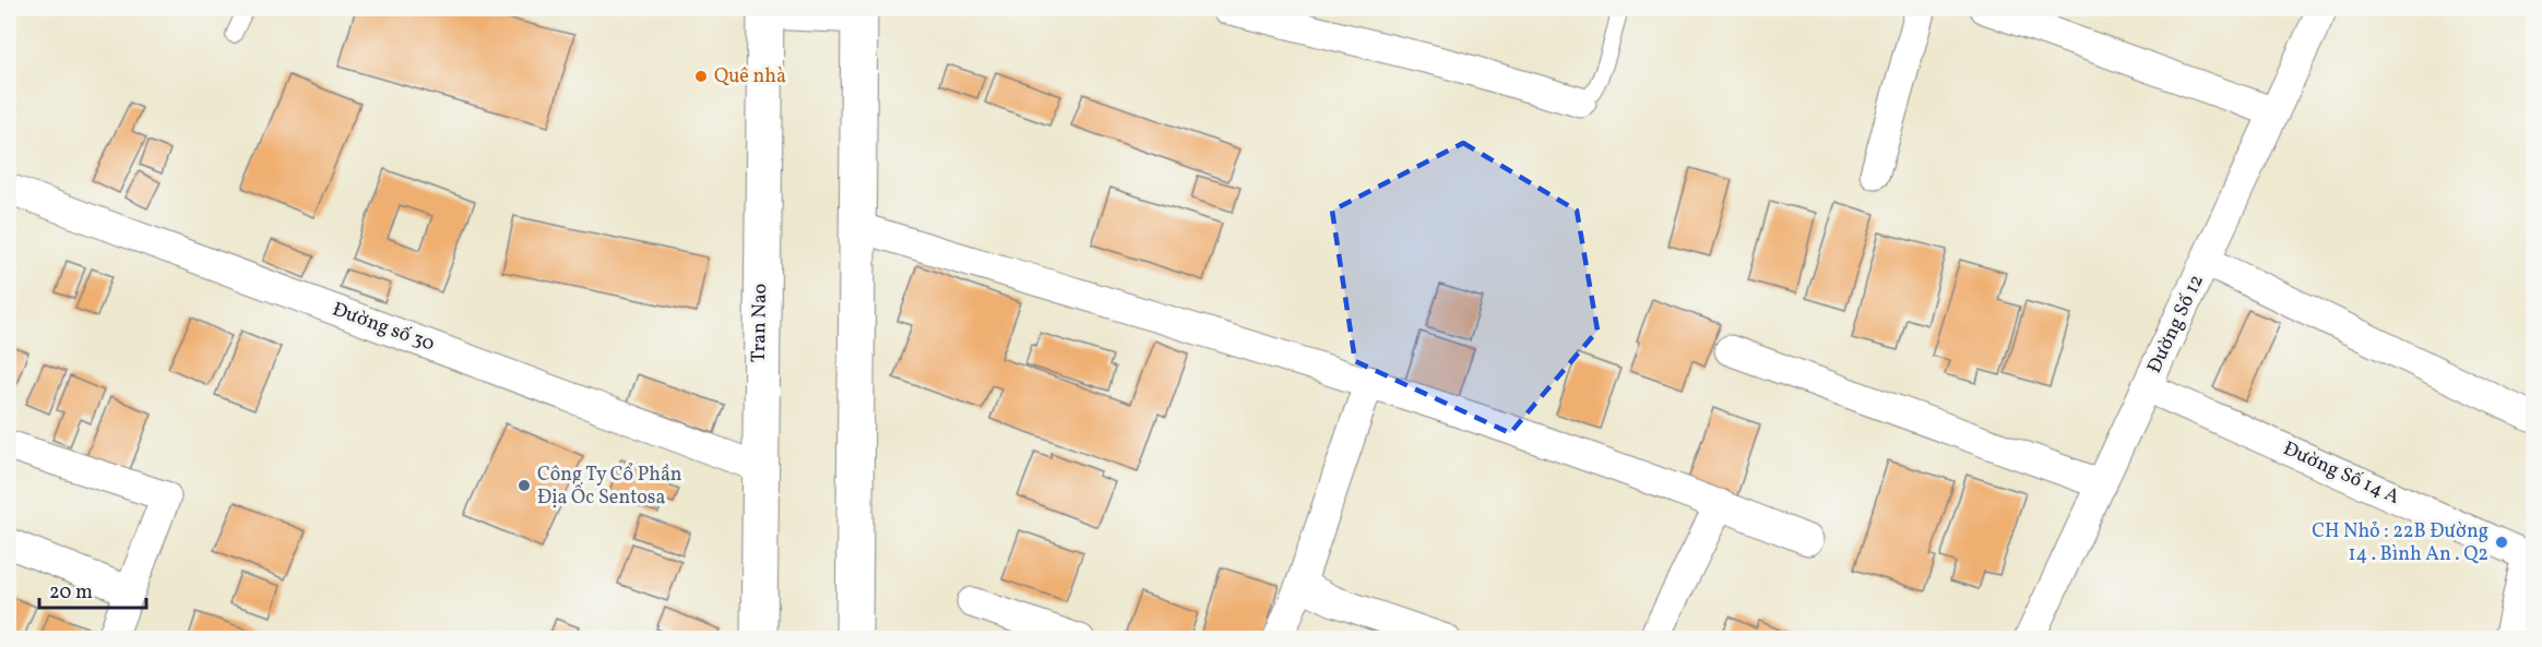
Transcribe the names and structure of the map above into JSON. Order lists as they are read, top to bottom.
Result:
{
  "streets": {
    "main road": ["Tran Nao"],
    "street": ["Đường Số 12", "Đường số 30", "Đường Số 14 A"]
  },
  "crossings": [
    ["Tran Nao", "Đường số 30"],
    ["Đường Số 12", "Đường Số 14 A"]
  ],
  "places": ["Quê nhà", "Công Ty Cổ Phần Địa Ốc Sentosa", "CH Nhỏ : 22B Đường 14 . Bình An . Q2"],
  "scale_bar": "20 m"
}
